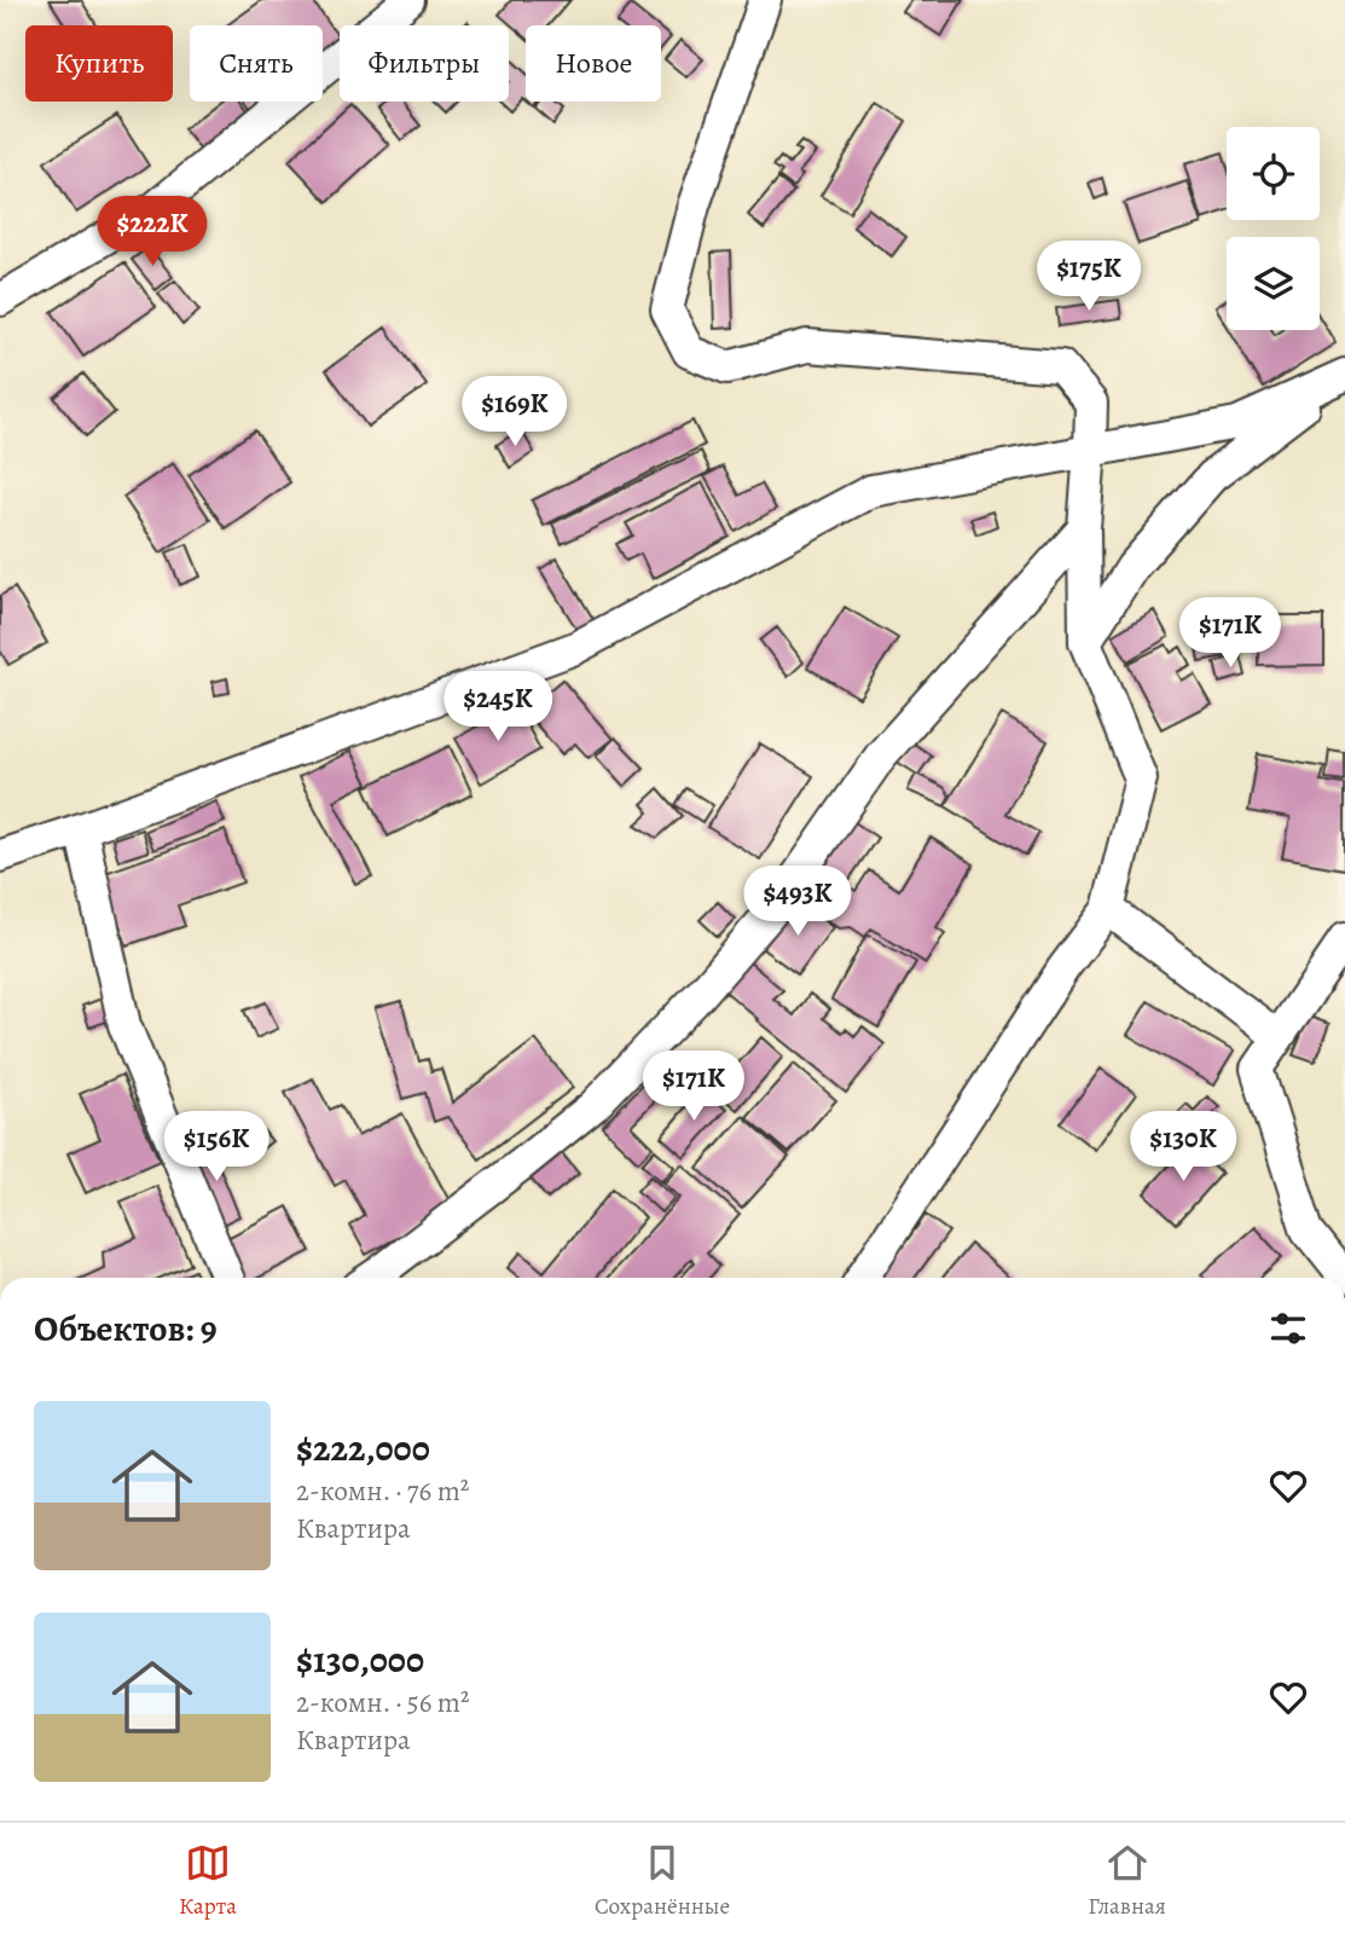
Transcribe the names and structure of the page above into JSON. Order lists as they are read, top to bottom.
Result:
{
  "page": {
    "chip": [
      "Купить",
      "Снять",
      "Фильтры",
      "Новое"
    ],
    "price": [
      "$222K",
      "$175K",
      "$169K",
      "$171K",
      "$245K",
      "$493K",
      "$171K",
      "$156K",
      "$130K"
    ],
    "heading": "Объектов: 9",
    "list": [
      {
        "name": "$222,000",
        "note": "2-комн. · 76 m² · Квартира"
      },
      {
        "name": "$130,000",
        "note": "2-комн. · 56 m² · Квартира"
      }
    ],
    "tabs": ["Карта", "Сохранённые", "Главная"]
  }
}
